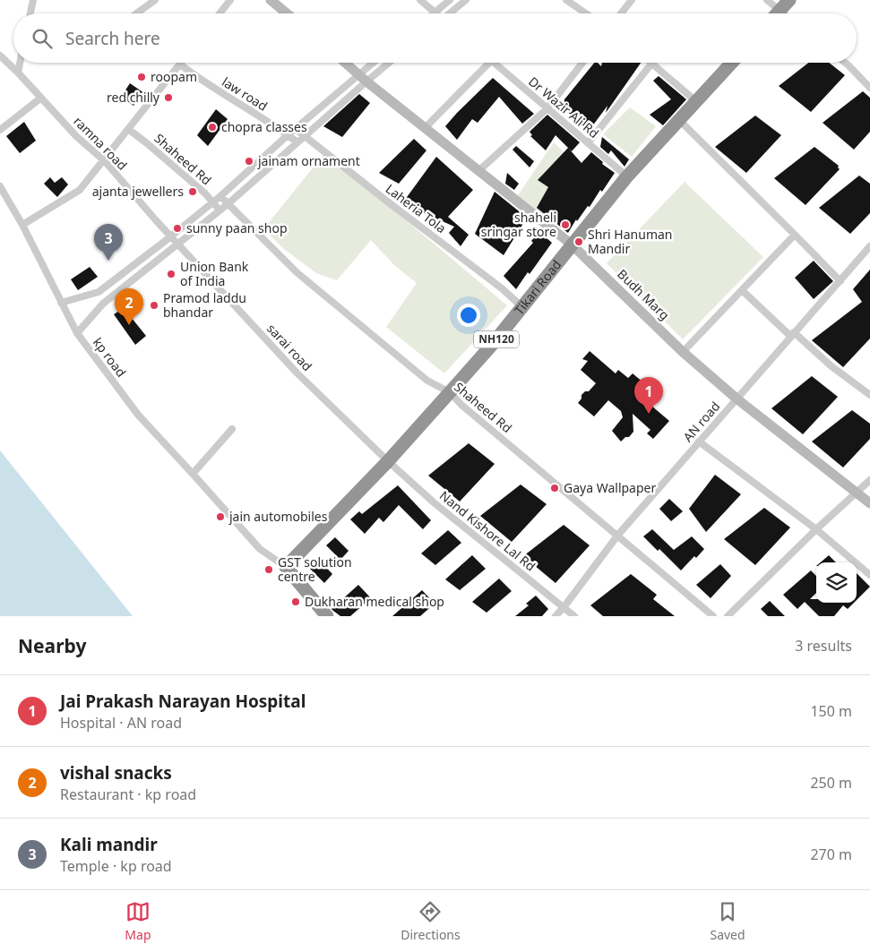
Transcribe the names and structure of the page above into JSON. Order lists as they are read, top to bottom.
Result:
{
  "streets": {
    "highway": ["Tikari Road", "NH120"],
    "street": [
      "law road",
      "Dr Wazir Ali Rd",
      "ramna road",
      "Shaheed Rd",
      "Laheria Tola",
      "Budh Marg",
      "sarai road",
      "kp road",
      "AN road",
      "Nand Kishore Lal Rd"
    ]
  },
  "crossings": [
    ["law road", "kp road"],
    ["Dr Wazir Ali Rd", "Tikari Road"],
    ["ramna road", "sarai road"],
    ["ramna road", "kp road"],
    ["Shaheed Rd", "Tikari Road"],
    ["Shaheed Rd", "kp road"],
    ["Shaheed Rd", "AN road"],
    ["Laheria Tola", "Tikari Road"],
    ["Laheria Tola", "kp road"],
    ["Tikari Road", "Budh Marg"],
    ["Tikari Road", "sarai road"],
    ["Tikari Road", "kp road"],
    ["Tikari Road", "Nand Kishore Lal Rd"],
    ["Budh Marg", "kp road"],
    ["Budh Marg", "AN road"],
    ["sarai road", "kp road"],
    ["sarai road", "Nand Kishore Lal Rd"],
    ["AN road", "Nand Kishore Lal Rd"]
  ],
  "places": [
    "roopam",
    "red chilly",
    "chopra classes",
    "jainam ornament",
    "ajanta jewellers",
    "shaheli sringar store",
    "sunny paan shop",
    "Shri Hanuman Mandir",
    "Union Bank of India",
    "Pramod laddu bhandar",
    "Gaya Wallpaper",
    "jain automobiles",
    "GST solution centre",
    "Dukharan medical shop"
  ],
  "page": {
    "search": "Search here",
    "pins": ["3", "2", "1"],
    "heading": ["Nearby", "3 results"],
    "list": [
      {
        "mark": "1",
        "name": "Jai Prakash Narayan Hospital",
        "note": "Hospital · AN road",
        "value": "150 m"
      },
      {
        "mark": "2",
        "name": "vishal snacks",
        "note": "Restaurant · kp road",
        "value": "250 m"
      },
      {
        "mark": "3",
        "name": "Kali mandir",
        "note": "Temple · kp road",
        "value": "270 m"
      }
    ],
    "nav": ["Map", "Directions", "Saved"]
  }
}
